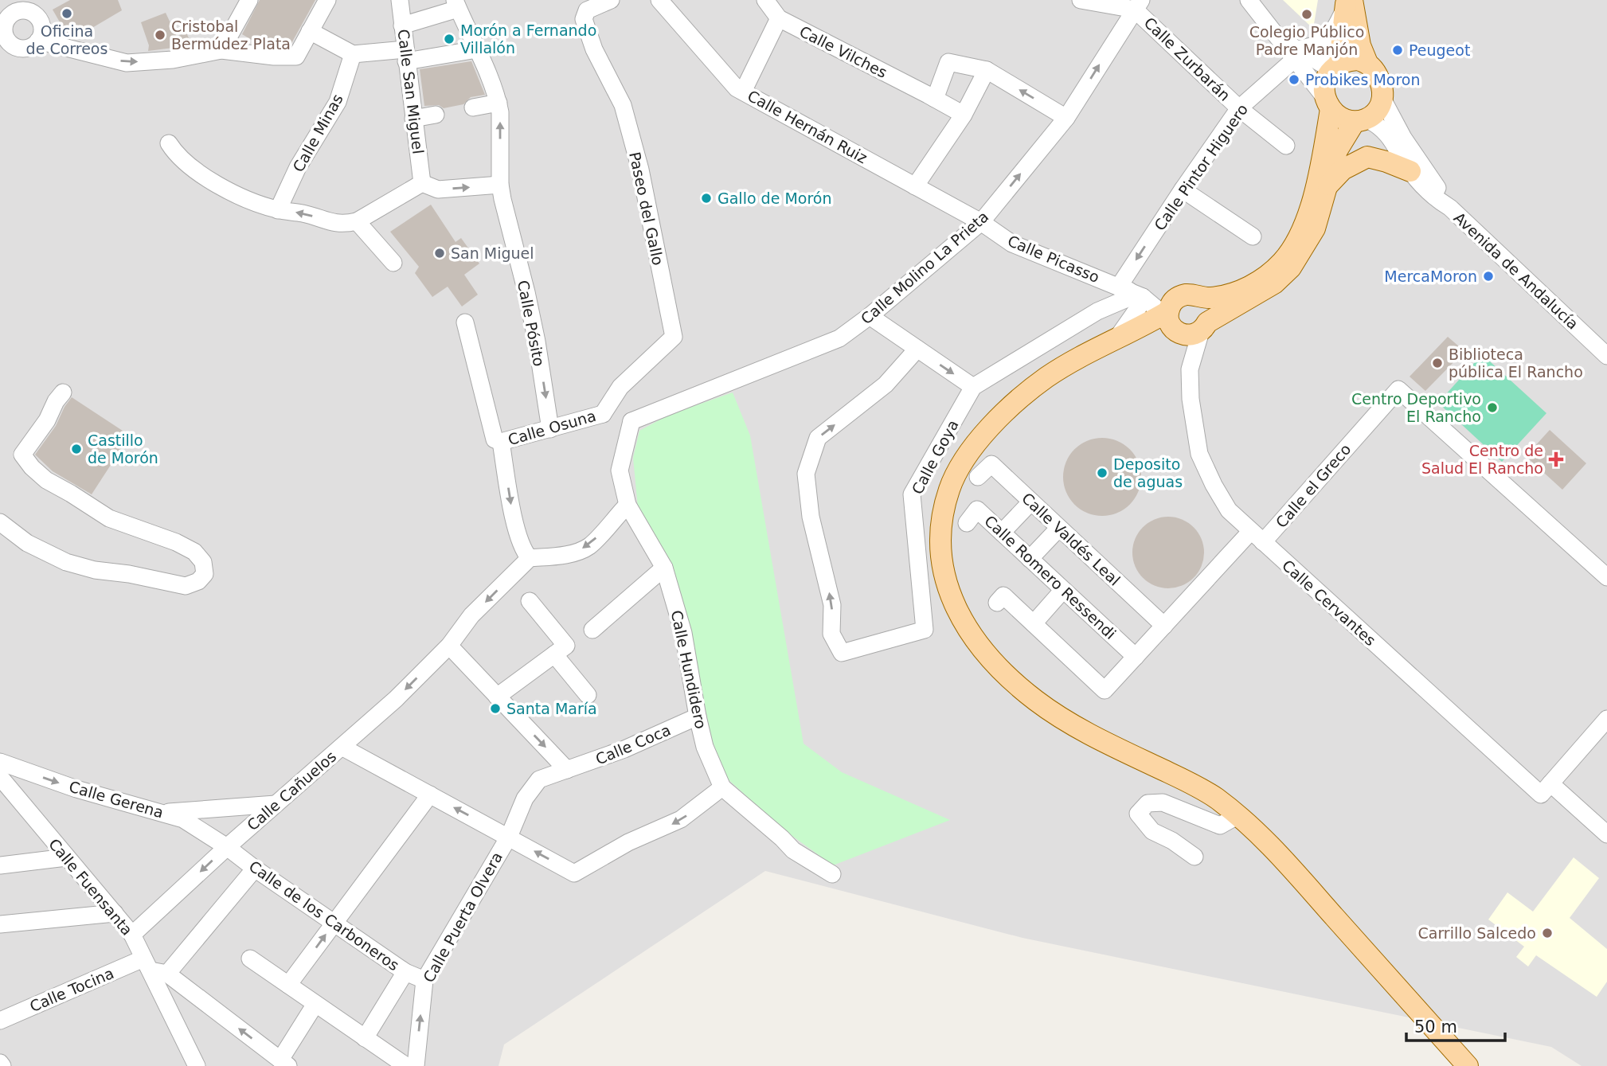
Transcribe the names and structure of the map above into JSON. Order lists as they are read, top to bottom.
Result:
{
  "streets": {
    "street": [
      "Calle Vilches",
      "Calle Zurbarán",
      "Calle San Miguel",
      "Calle Hernán Ruiz",
      "Calle Minas",
      "Calle Pintor Higuero",
      "Paseo del Gallo",
      "Calle Picasso",
      "Calle Molino La Prieta",
      "Avenida de Andalucía",
      "Calle Pósito",
      "Calle Osuna",
      "Calle Goya",
      "Calle el Greco",
      "Calle Valdés Leal",
      "Calle Romero Ressendi",
      "Calle Cervantes",
      "Calle Hundidero",
      "Calle Coca",
      "Calle Cañuelos",
      "Calle Gerena",
      "Calle Fuensanta",
      "Calle de los Carboneros",
      "Calle Puerta Olvera",
      "Calle Tocina"
    ]
  },
  "crossings": [
    ["Calle Zurbarán", "Calle Pintor Higuero"],
    ["Calle Zurbarán", "Calle Molino La Prieta"],
    ["Calle Hernán Ruiz", "Calle Picasso"],
    ["Calle Hernán Ruiz", "Calle Molino La Prieta"],
    ["Calle Pintor Higuero", "Calle Picasso"],
    ["Calle Pintor Higuero", "Calle Goya"],
    ["Paseo del Gallo", "Calle Osuna"],
    ["Calle Picasso", "Calle Molino La Prieta"],
    ["Calle Picasso", "Calle Goya"],
    ["Calle Molino La Prieta", "Calle Hundidero"],
    ["Calle Pósito", "Calle Osuna"],
    ["Calle el Greco", "Calle Cervantes"],
    ["Calle Hundidero", "Calle Coca"],
    ["Calle Coca", "Calle Puerta Olvera"],
    ["Calle Cañuelos", "Calle Gerena"],
    ["Calle Cañuelos", "Calle Fuensanta"],
    ["Calle Cañuelos", "Calle de los Carboneros"],
    ["Calle Gerena", "Calle de los Carboneros"],
    ["Calle Fuensanta", "Calle Tocina"],
    ["Calle de los Carboneros", "Calle Puerta Olvera"]
  ],
  "places": {
    "other": [
      "Oficina de Correos",
      "Colegio Público Padre Manjón",
      "Cristobal Bermúdez Plata",
      "Morón a Fernando Villalón",
      "Peugeot",
      "Probikes Moron",
      "Gallo de Morón",
      "San Miguel",
      "MercaMoron",
      "Biblioteca pública El Rancho",
      "Centro Deportivo El Rancho",
      "Castillo de Morón",
      "Deposito de aguas",
      "Santa María",
      "Carrillo Salcedo"
    ],
    "health": ["Centro de Salud El Rancho"]
  },
  "scale_bar": "50 m"
}
